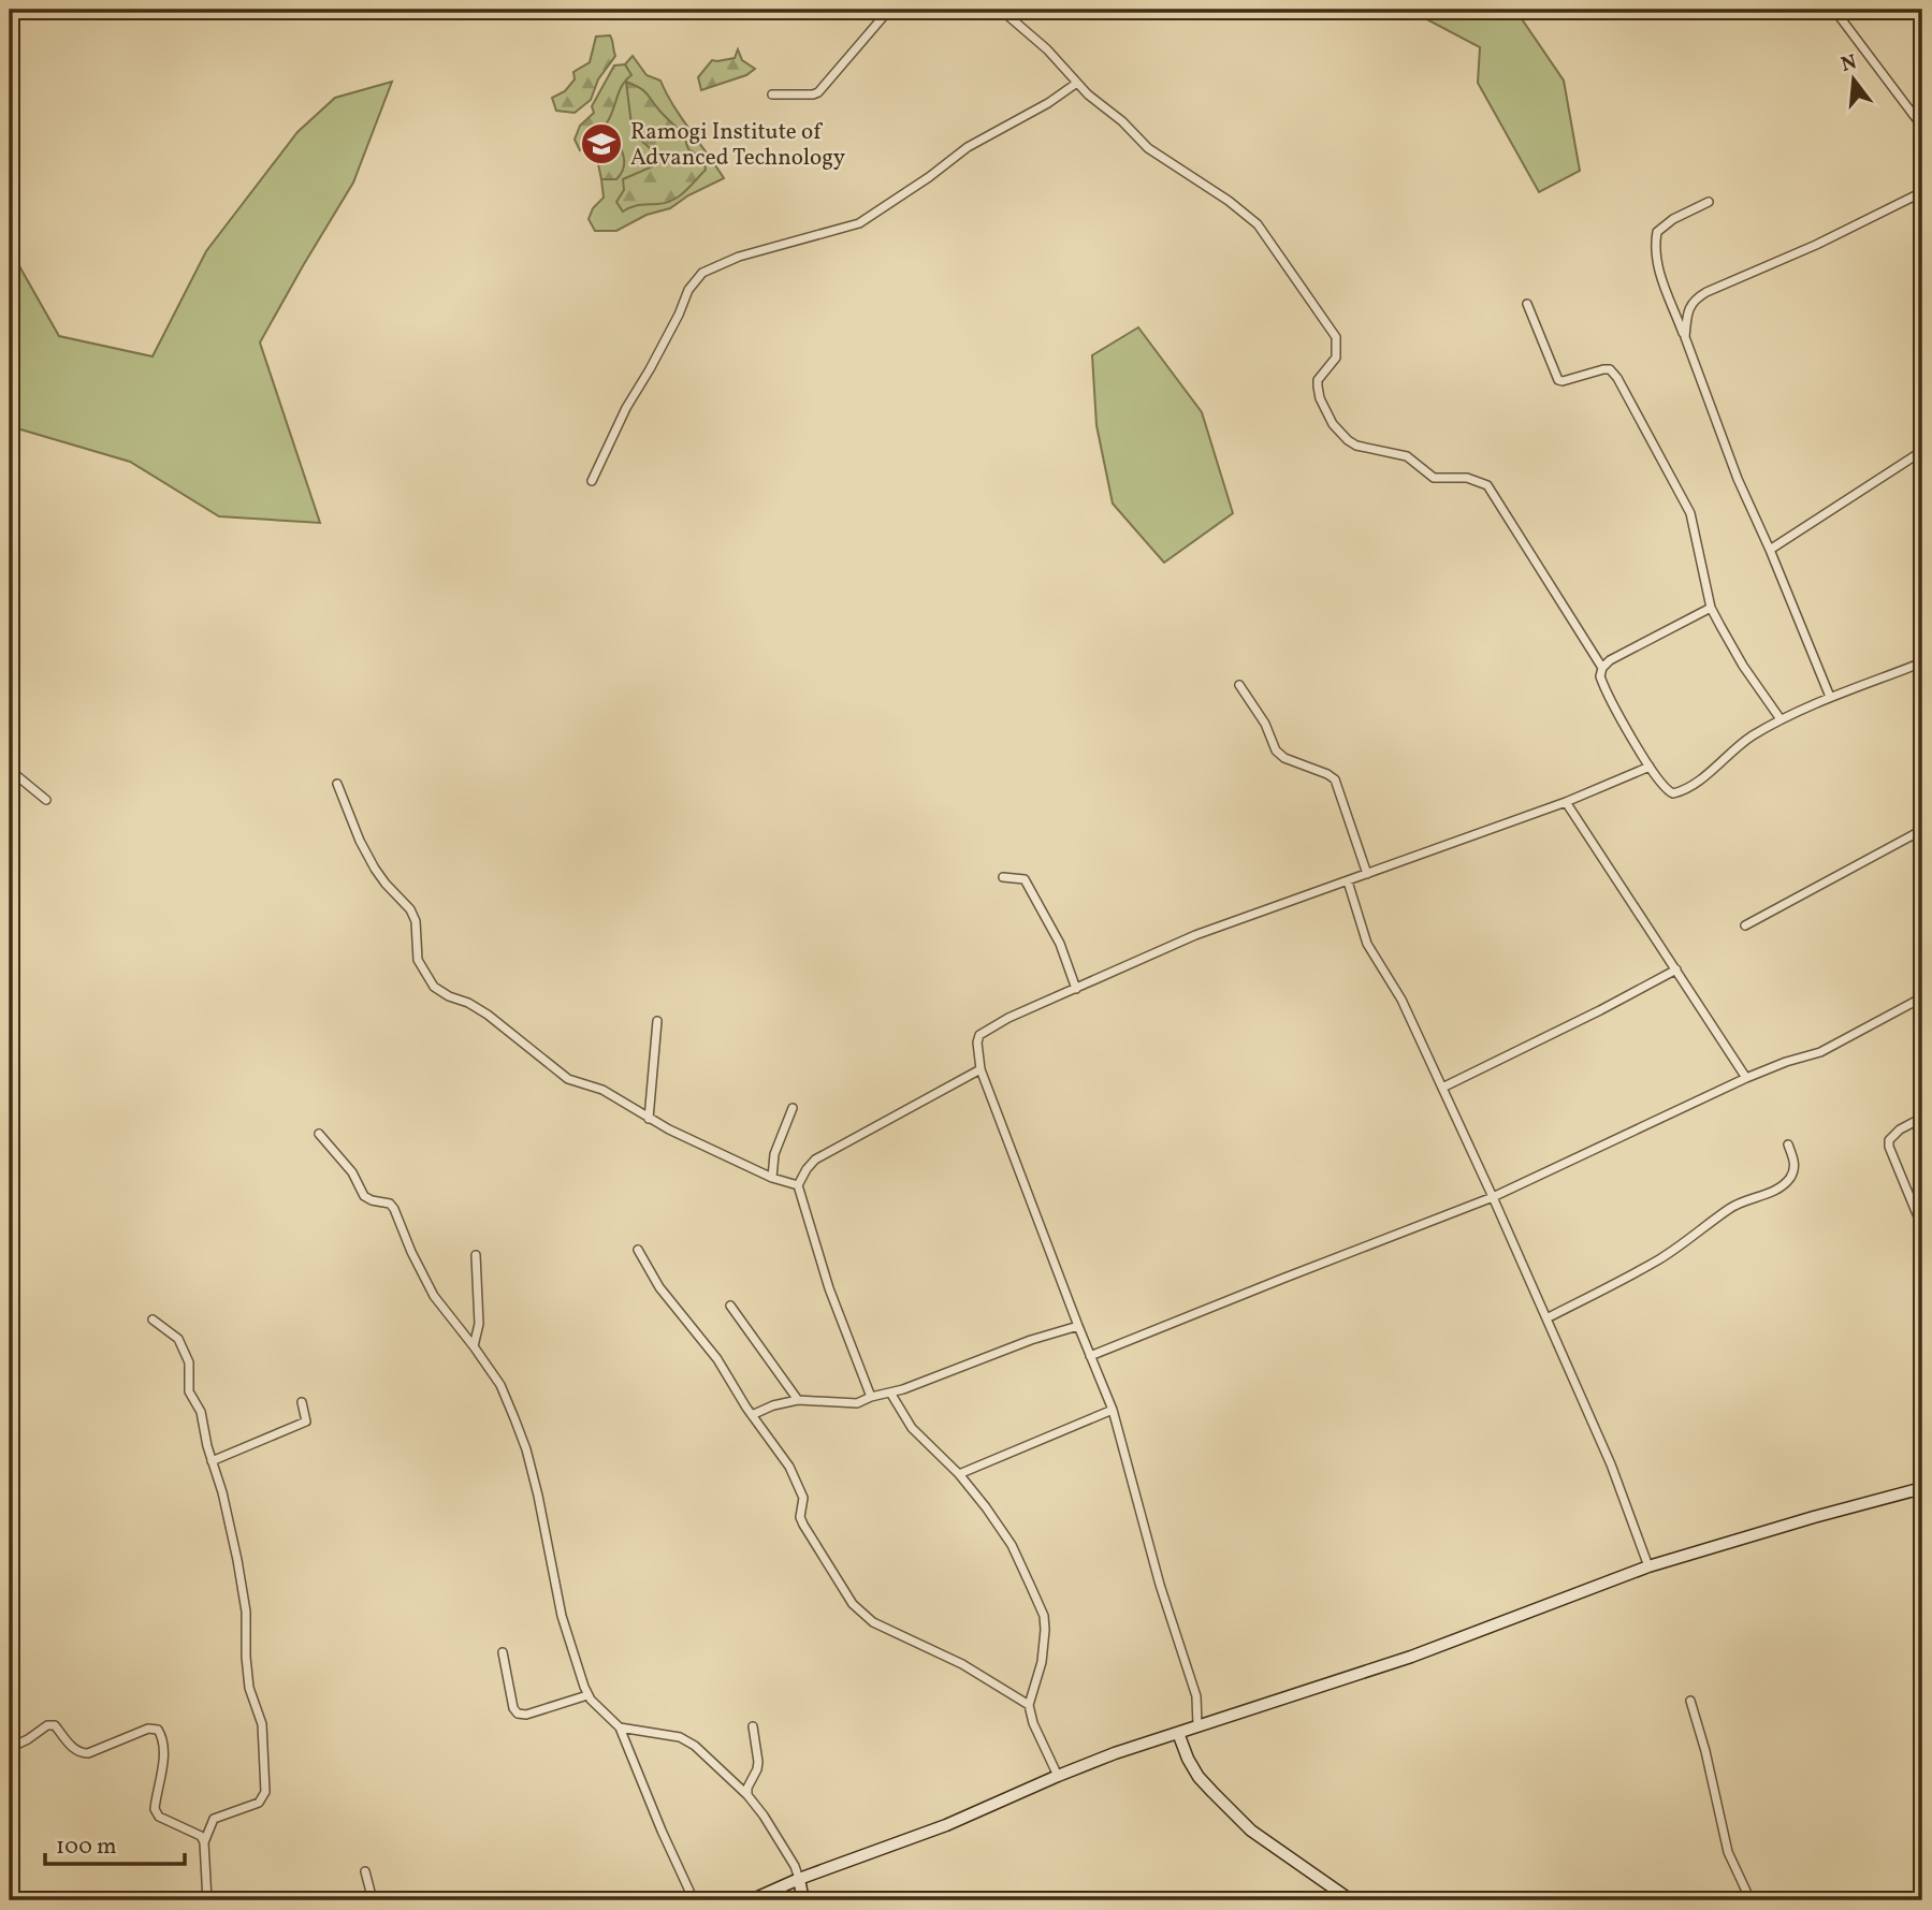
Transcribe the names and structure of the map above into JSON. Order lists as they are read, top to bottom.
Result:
{
  "places": {
    "school or university": ["Ramogi Institute of Advanced Technology"]
  },
  "scale_bar": "100 m",
  "north": "top"
}
